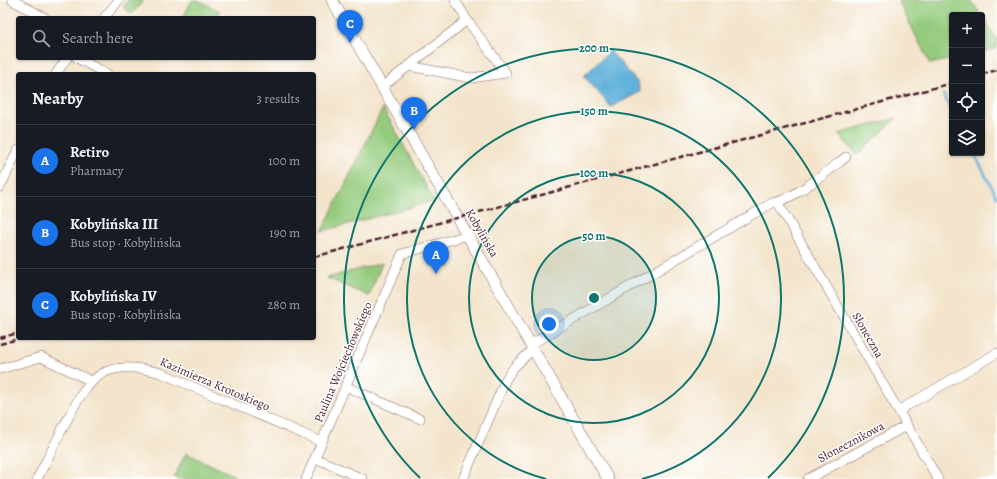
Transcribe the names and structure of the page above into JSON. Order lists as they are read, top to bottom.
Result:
{
  "streets": {
    "main road": ["Kobylińska"],
    "street": [
      "Słoneczna",
      "Paulina Wojciechowskiego",
      "Kazimierza Krotoskiego",
      "Słonecznikowa"
    ]
  },
  "crossings": [
    ["Kobylińska", "Paulina Wojciechowskiego"],
    ["Słoneczna", "Słonecznikowa"],
    ["Paulina Wojciechowskiego", "Kazimierza Krotoskiego"]
  ],
  "page": {
    "pins": ["C", "B", "A"],
    "map_buttons": ["+", "−"],
    "search": "Search here",
    "heading": ["Nearby", "3 results"],
    "list": [
      {
        "mark": "A",
        "name": "Retiro",
        "note": "Pharmacy",
        "value": "100 m"
      },
      {
        "mark": "B",
        "name": "Kobylińska III",
        "note": "Bus stop · Kobylińska",
        "value": "190 m"
      },
      {
        "mark": "C",
        "name": "Kobylińska IV",
        "note": "Bus stop · Kobylińska",
        "value": "280 m"
      }
    ]
  },
  "rings": [
    "200 m",
    "150 m",
    "100 m",
    "50 m"
  ]
}
